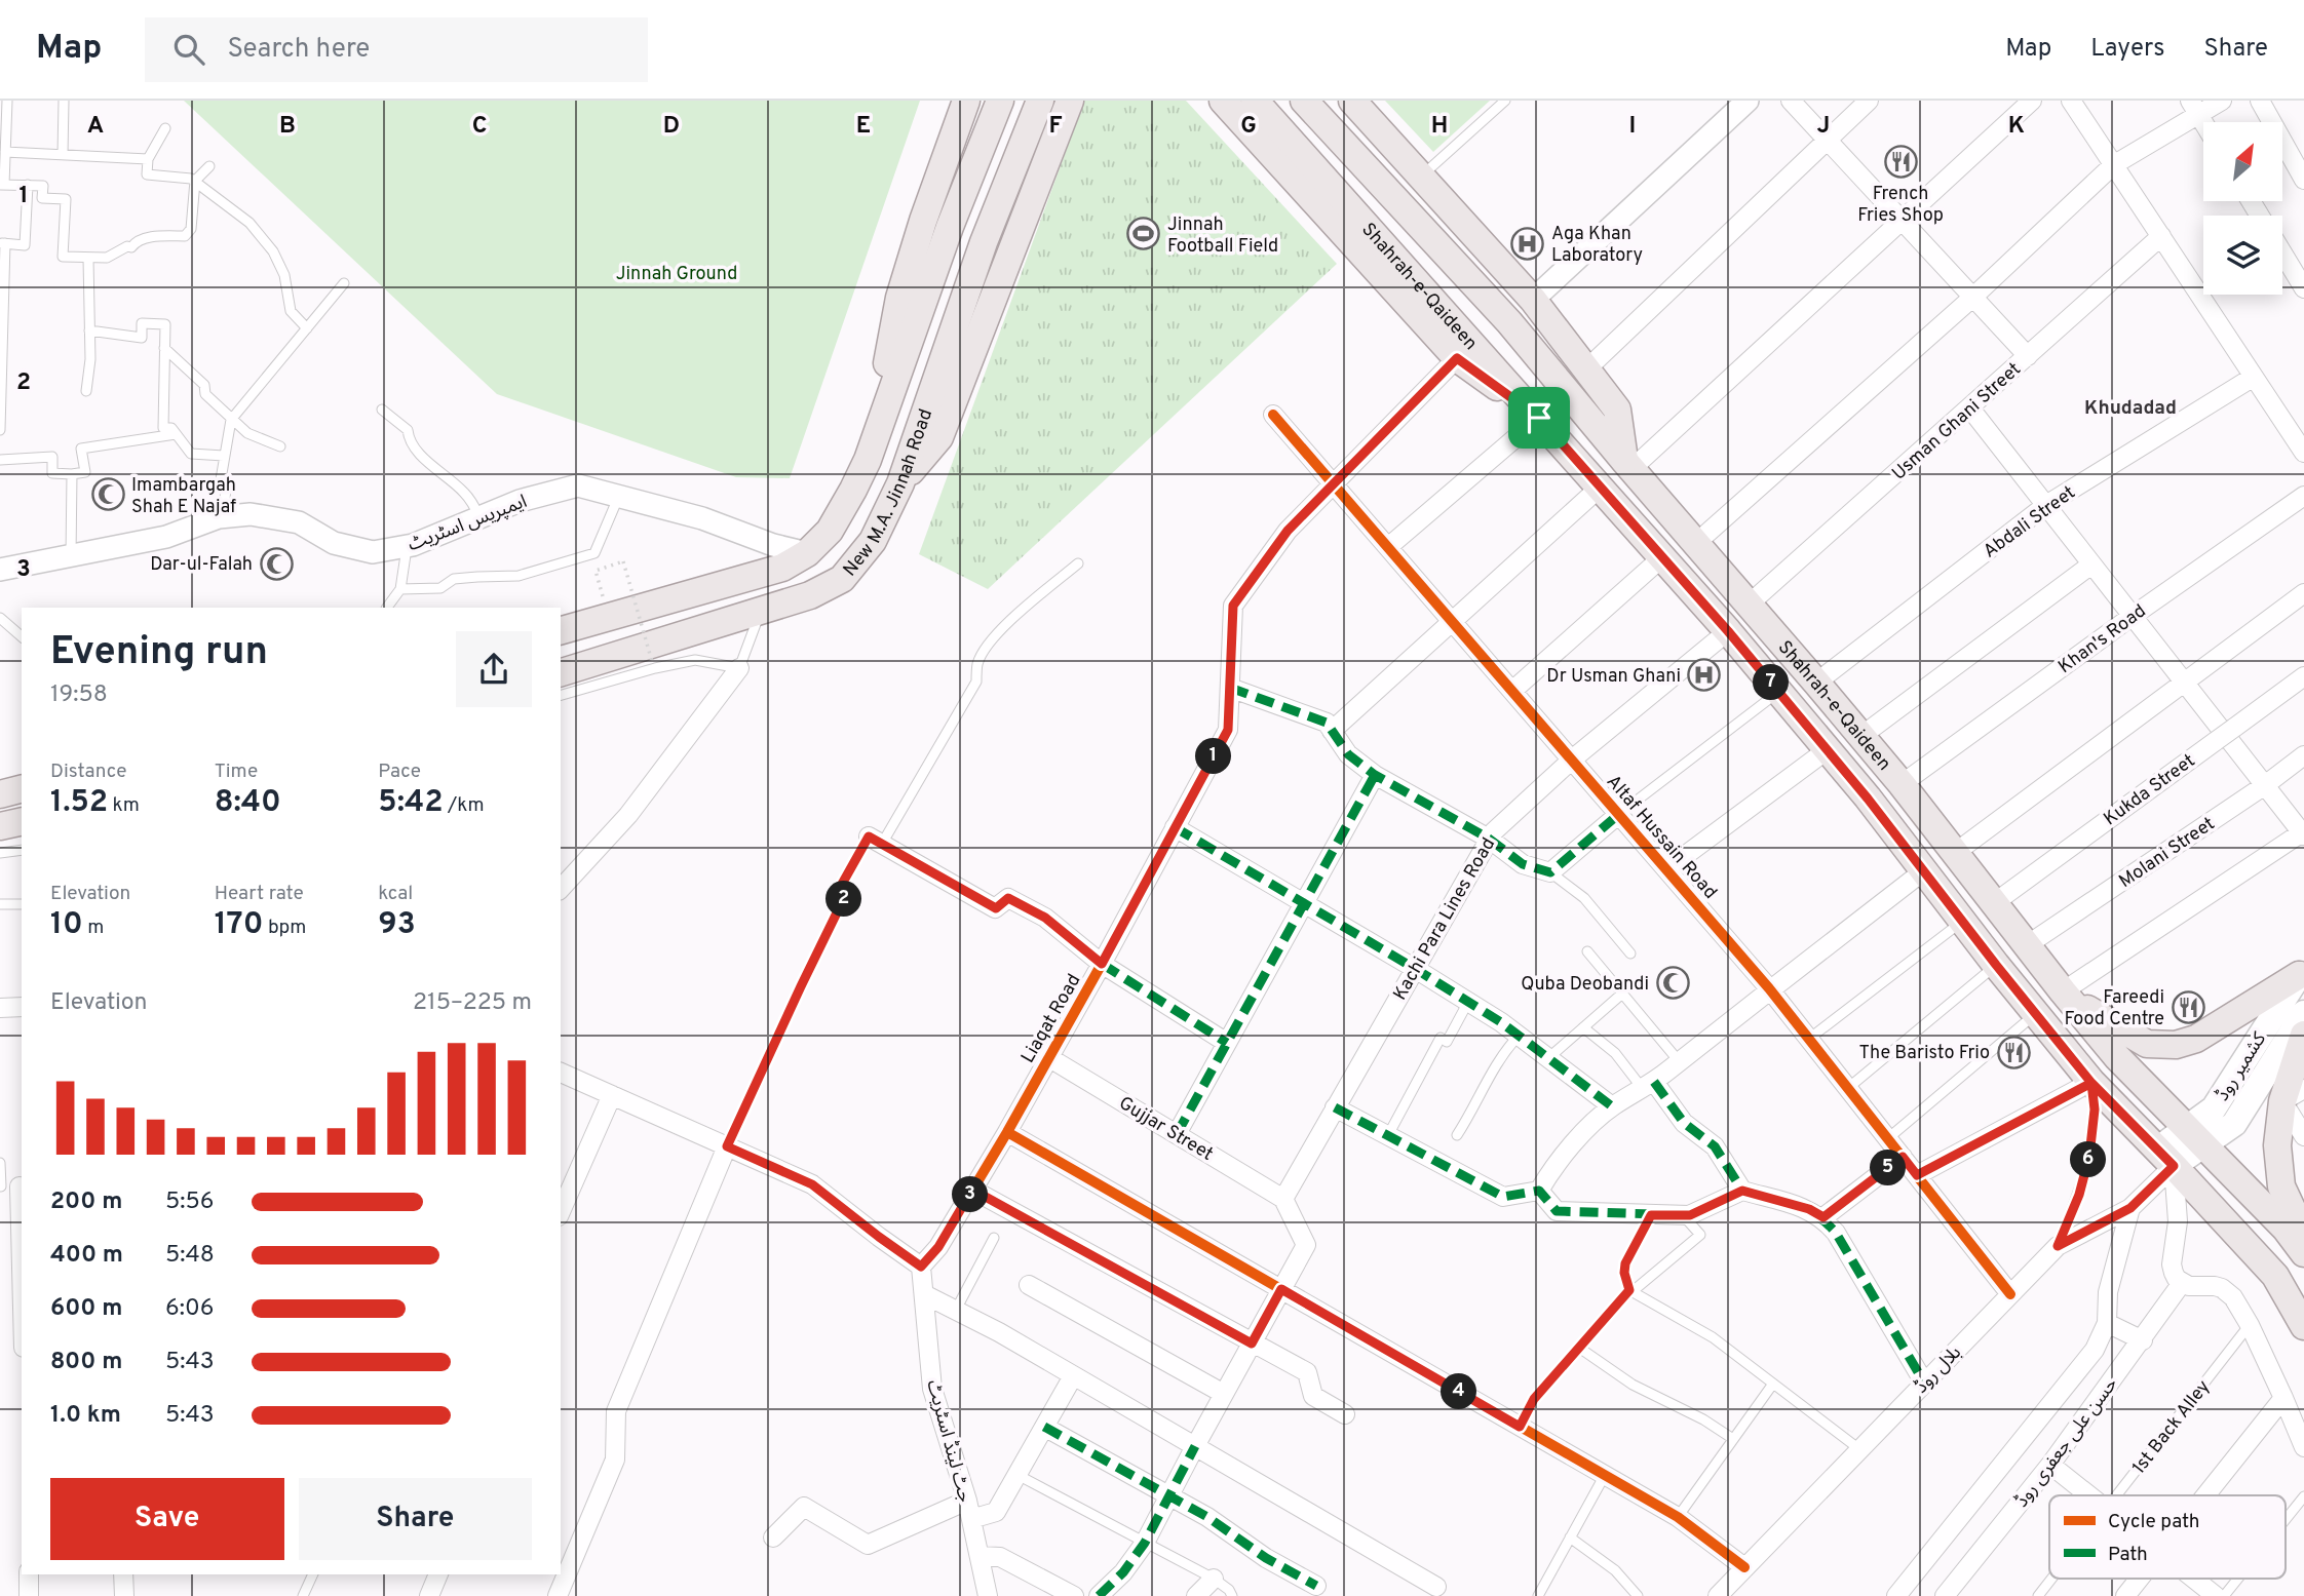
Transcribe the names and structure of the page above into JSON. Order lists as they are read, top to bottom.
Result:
{
  "streets": {
    "main road": ["Shahrah-e-Qaideen", "New M.A. Jinnah Road", "کشمیر روڈ"],
    "street": [
      "Usman Ghani Street",
      "Abdali Street",
      "ایمپریس اسٹریٹ",
      "Khan's Road",
      "Kukda Street",
      "Altaf Hussain Road",
      "Molani Street",
      "Kachi Para Lines Road",
      "Liaqat Road",
      "Gujjar Street",
      "بلال روڈ",
      "جٹ لینڈ اسٹریٹ",
      "حسن علی جعفری روڈ"
    ],
    "lane": ["1st Back Alley"]
  },
  "crossings": [
    ["Shahrah-e-Qaideen", "Usman Ghani Street"],
    ["Shahrah-e-Qaideen", "Abdali Street"],
    ["Shahrah-e-Qaideen", "Khan's Road"],
    ["Shahrah-e-Qaideen", "Kukda Street"],
    ["Shahrah-e-Qaideen", "Molani Street"],
    ["Shahrah-e-Qaideen", "Kachi Para Lines Road"],
    ["Shahrah-e-Qaideen", "کشمیر روڈ"],
    ["Shahrah-e-Qaideen", "بلال روڈ"],
    ["New M.A. Jinnah Road", "ایمپریس اسٹریٹ"],
    ["Altaf Hussain Road", "Kachi Para Lines Road"],
    ["Altaf Hussain Road", "Liaqat Road"],
    ["Altaf Hussain Road", "بلال روڈ"],
    ["Kachi Para Lines Road", "Gujjar Street"],
    ["Liaqat Road", "Gujjar Street"],
    ["Liaqat Road", "جٹ لینڈ اسٹریٹ"]
  ],
  "districts": ["Khudadad"],
  "parks": ["Jinnah Ground"],
  "places": {
    "restaurant": ["French Fries Shop", "Fareedi Food Centre", "The Baristo Frio"],
    "sports": ["Jinnah Football Field"],
    "hospital": ["Aga Khan Laboratory", "Dr Usman Ghani"],
    "mosque": ["Imambargah Shah E Najaf", "Dar-ul-Falah", "Quba Deobandi"]
  },
  "legend": ["Cycle path", "Path"],
  "north": "top right",
  "page": {
    "header": "Map",
    "search": "Search here",
    "nav": ["Map", "Layers", "Share"],
    "heading": ["Evening run", "19:58"],
    "pins": [
      "7",
      "1",
      "2",
      "6",
      "5",
      "3",
      "4"
    ],
    "stats": [
      ["Distance", "1.52 km"],
      ["Time", "8:40"],
      ["Pace", "5:42 /km"],
      ["Elevation", "10 m"],
      ["Heart rate", "170 bpm"],
      ["kcal", "93"]
    ],
    "chart": ["Elevation", "215–225 m"],
    "list": [
      {
        "name": "200 m",
        "note": "5:56"
      },
      {
        "name": "400 m",
        "note": "5:48"
      },
      {
        "name": "600 m",
        "note": "6:06"
      },
      {
        "name": "800 m",
        "note": "5:43"
      },
      {
        "name": "1.0 km",
        "note": "5:43"
      }
    ],
    "buttons": ["Save", "Share"]
  },
  "grid": {
    "columns": [
      "A",
      "B",
      "C",
      "D",
      "E",
      "F",
      "G",
      "H",
      "I",
      "J",
      "K"
    ],
    "rows": ["1", "2", "3"]
  }
}
